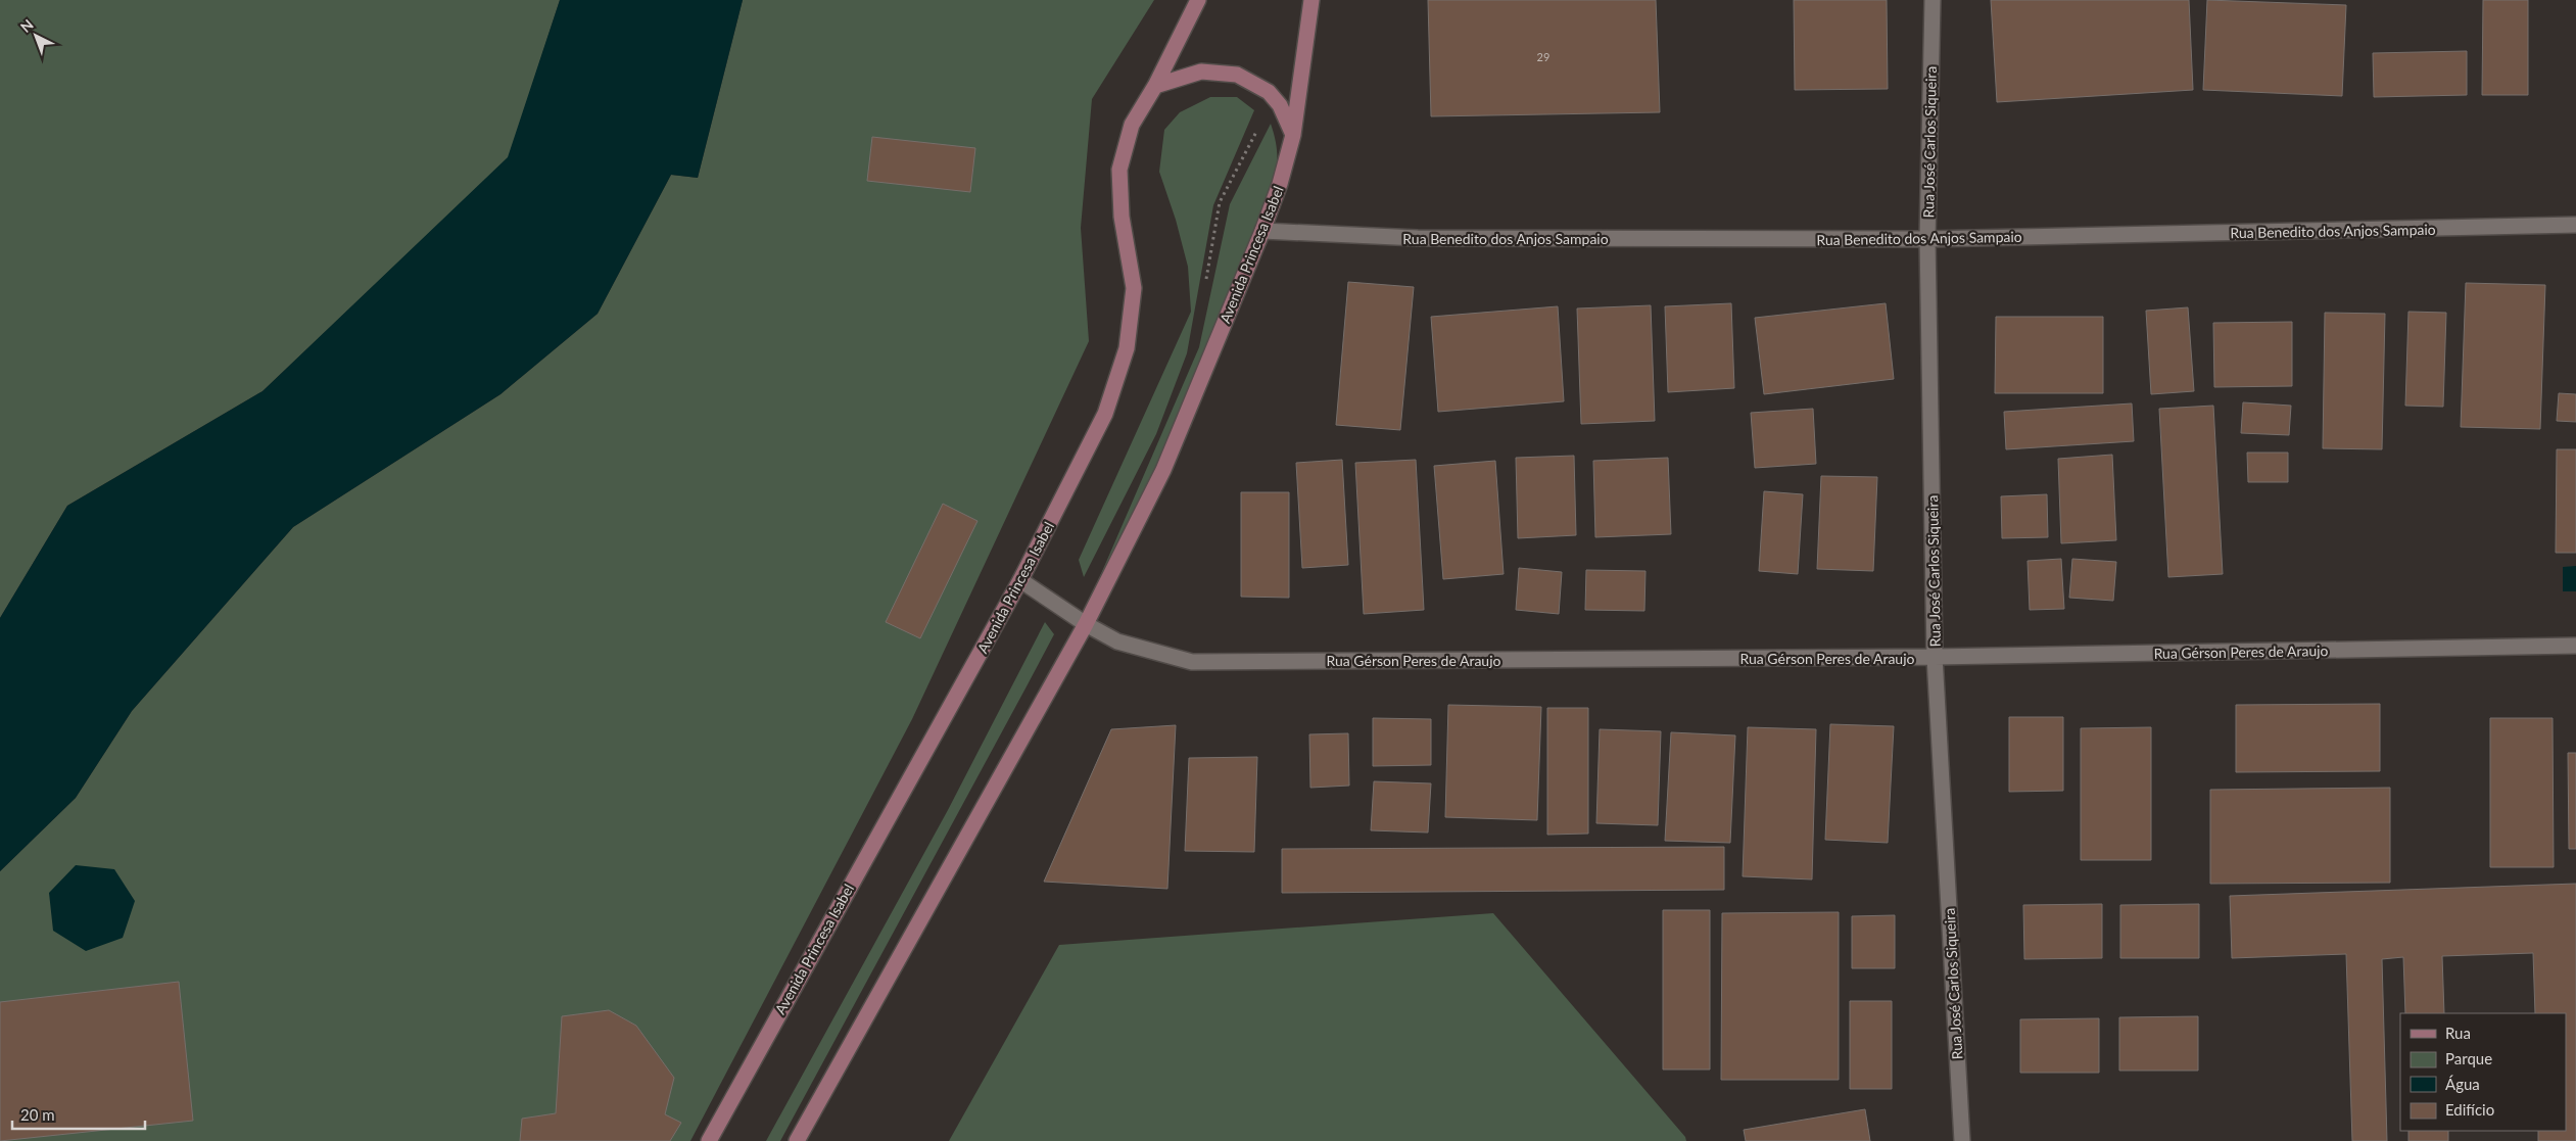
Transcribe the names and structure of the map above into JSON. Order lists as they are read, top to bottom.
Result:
{
  "streets": {
    "main road": ["Avenida Princesa Isabel"],
    "street": ["Rua José Carlos Siqueira", "Rua Benedito dos Anjos Sampaio", "Rua Gérson Peres de Araujo"]
  },
  "crossings": [
    ["Rua José Carlos Siqueira", "Rua Benedito dos Anjos Sampaio"],
    ["Rua José Carlos Siqueira", "Rua Gérson Peres de Araujo"],
    ["Rua Benedito dos Anjos Sampaio", "Avenida Princesa Isabel"],
    ["Avenida Princesa Isabel", "Rua Gérson Peres de Araujo"]
  ],
  "house_numbers": ["29"],
  "legend": [
    "Rua",
    "Parque",
    "Água",
    "Edifício"
  ],
  "scale_bar": "20 m",
  "north": "top left"
}
